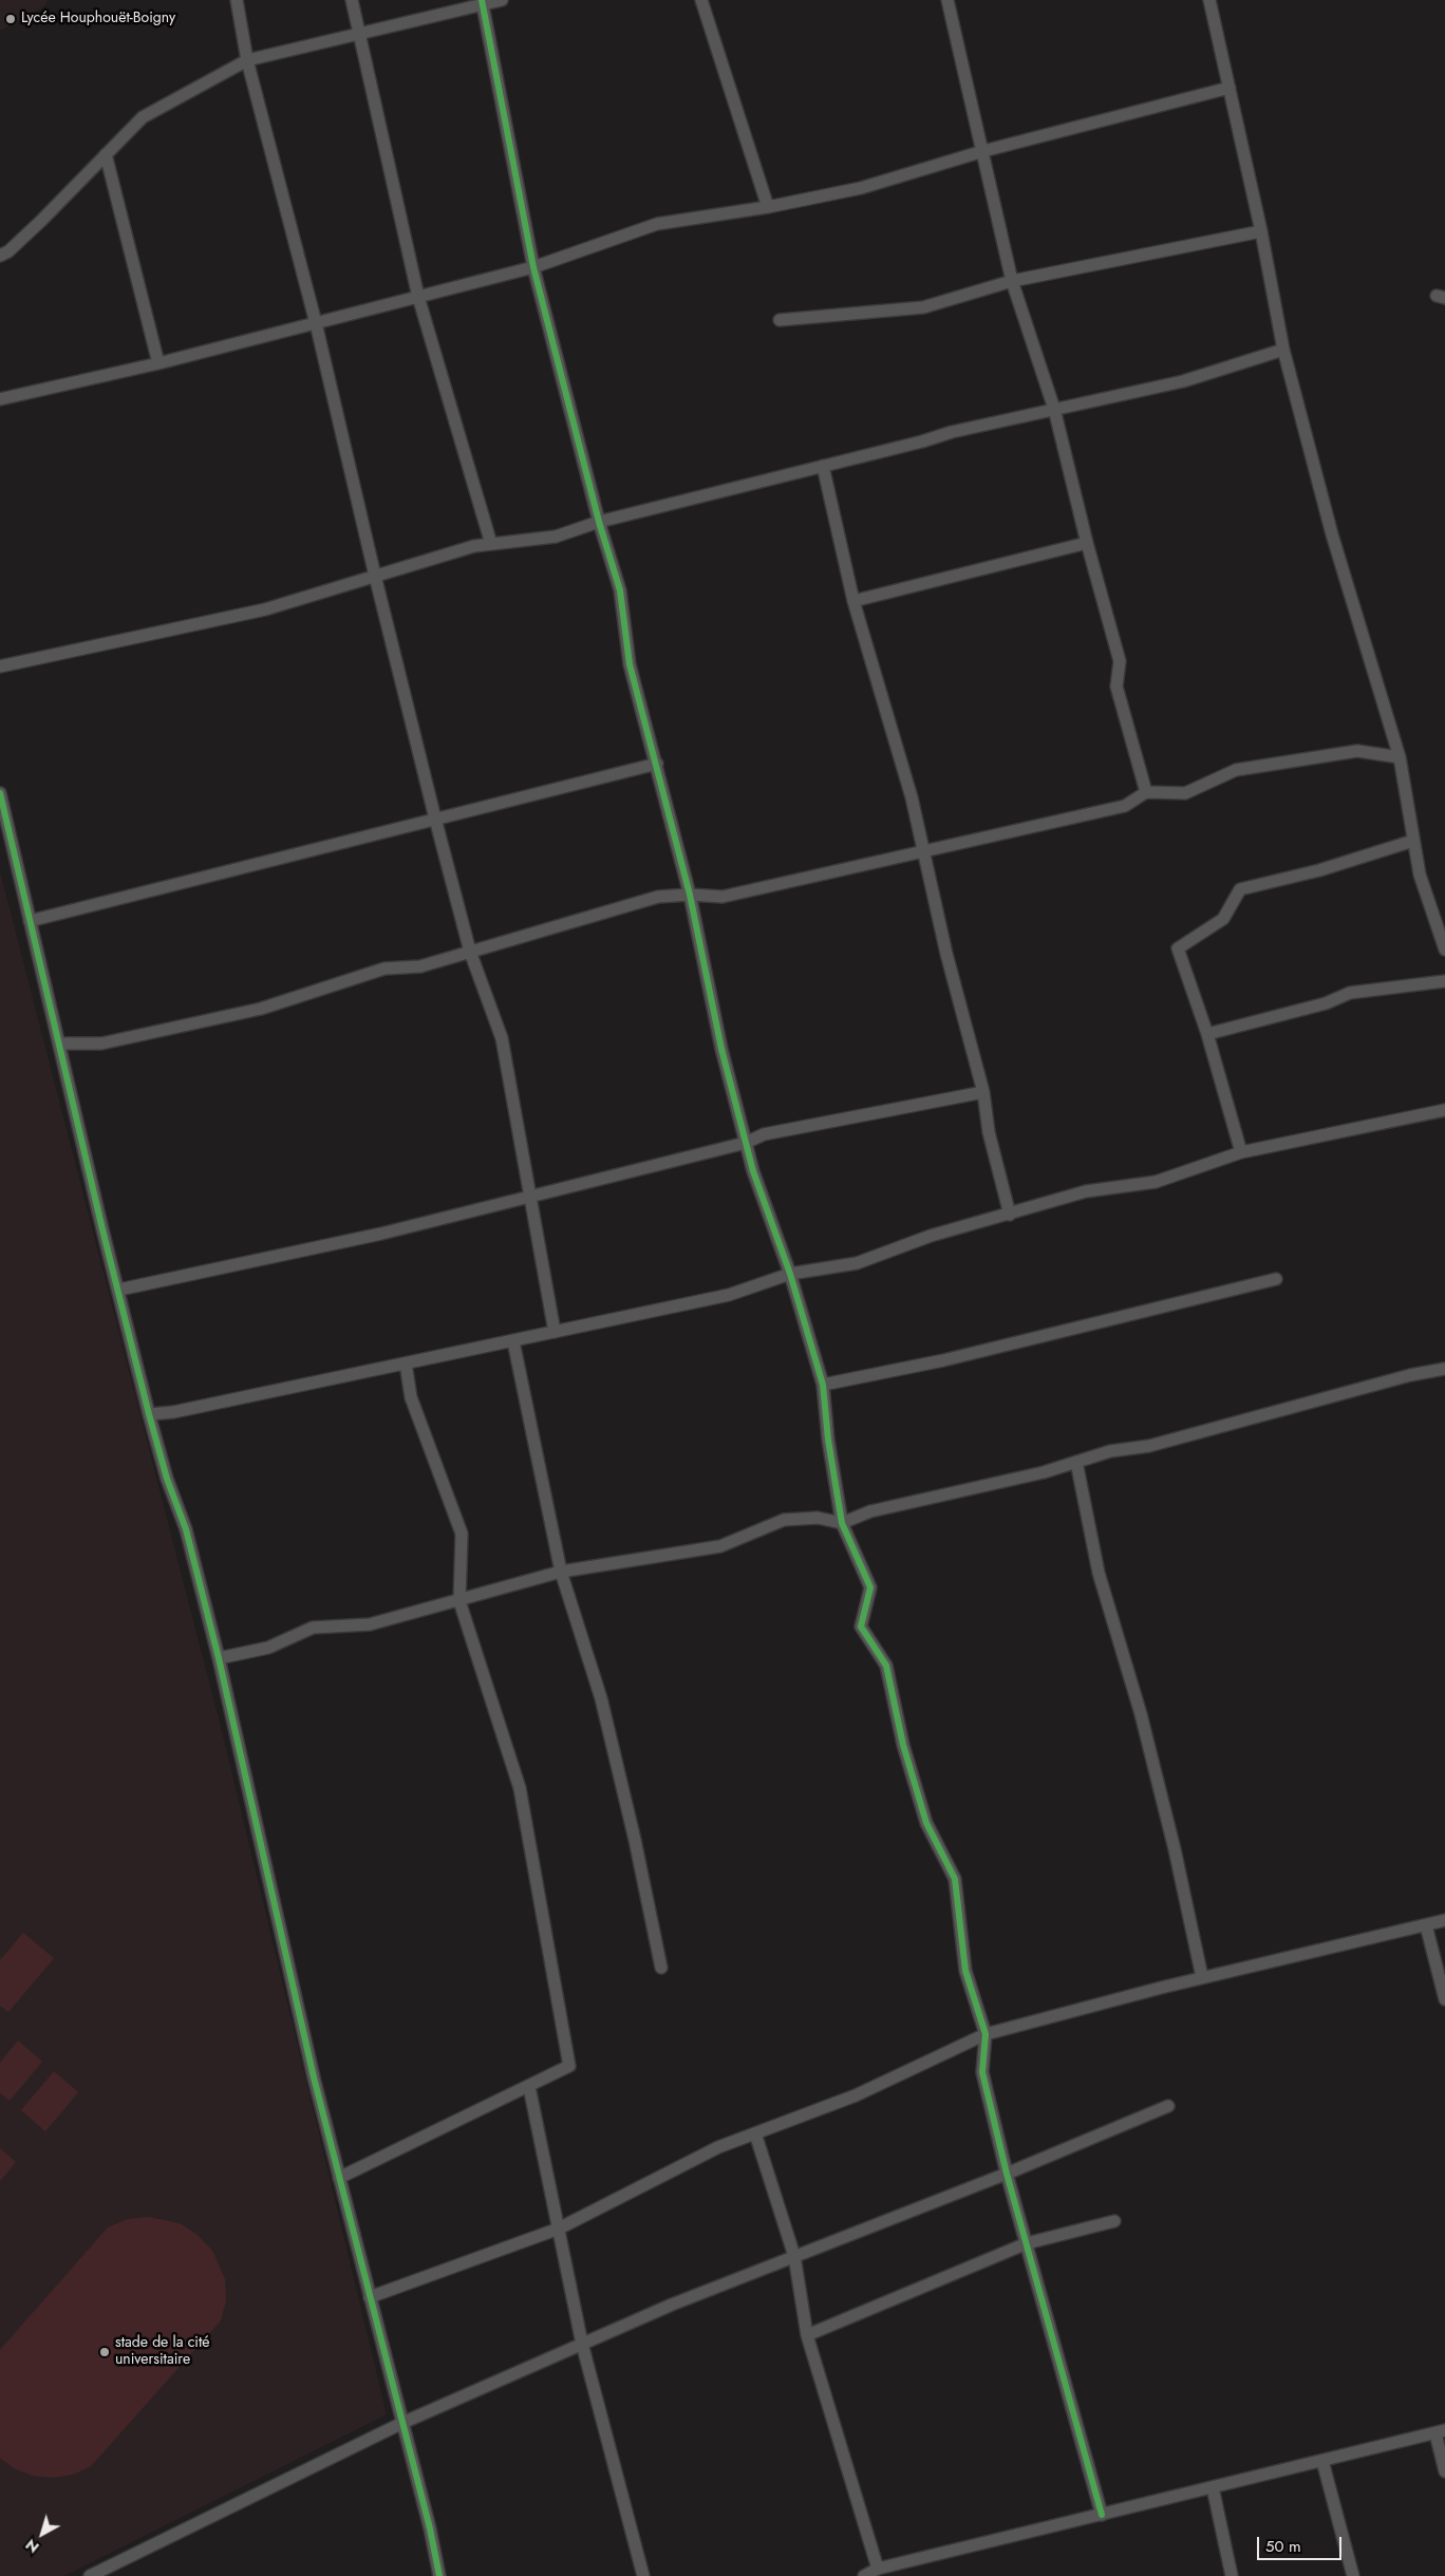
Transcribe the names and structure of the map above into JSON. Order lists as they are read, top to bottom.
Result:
{
  "places": ["Lycée Houphouët-Boigny", "stade de la cité universitaire"],
  "scale_bar": "50 m",
  "north": "bottom left"
}
